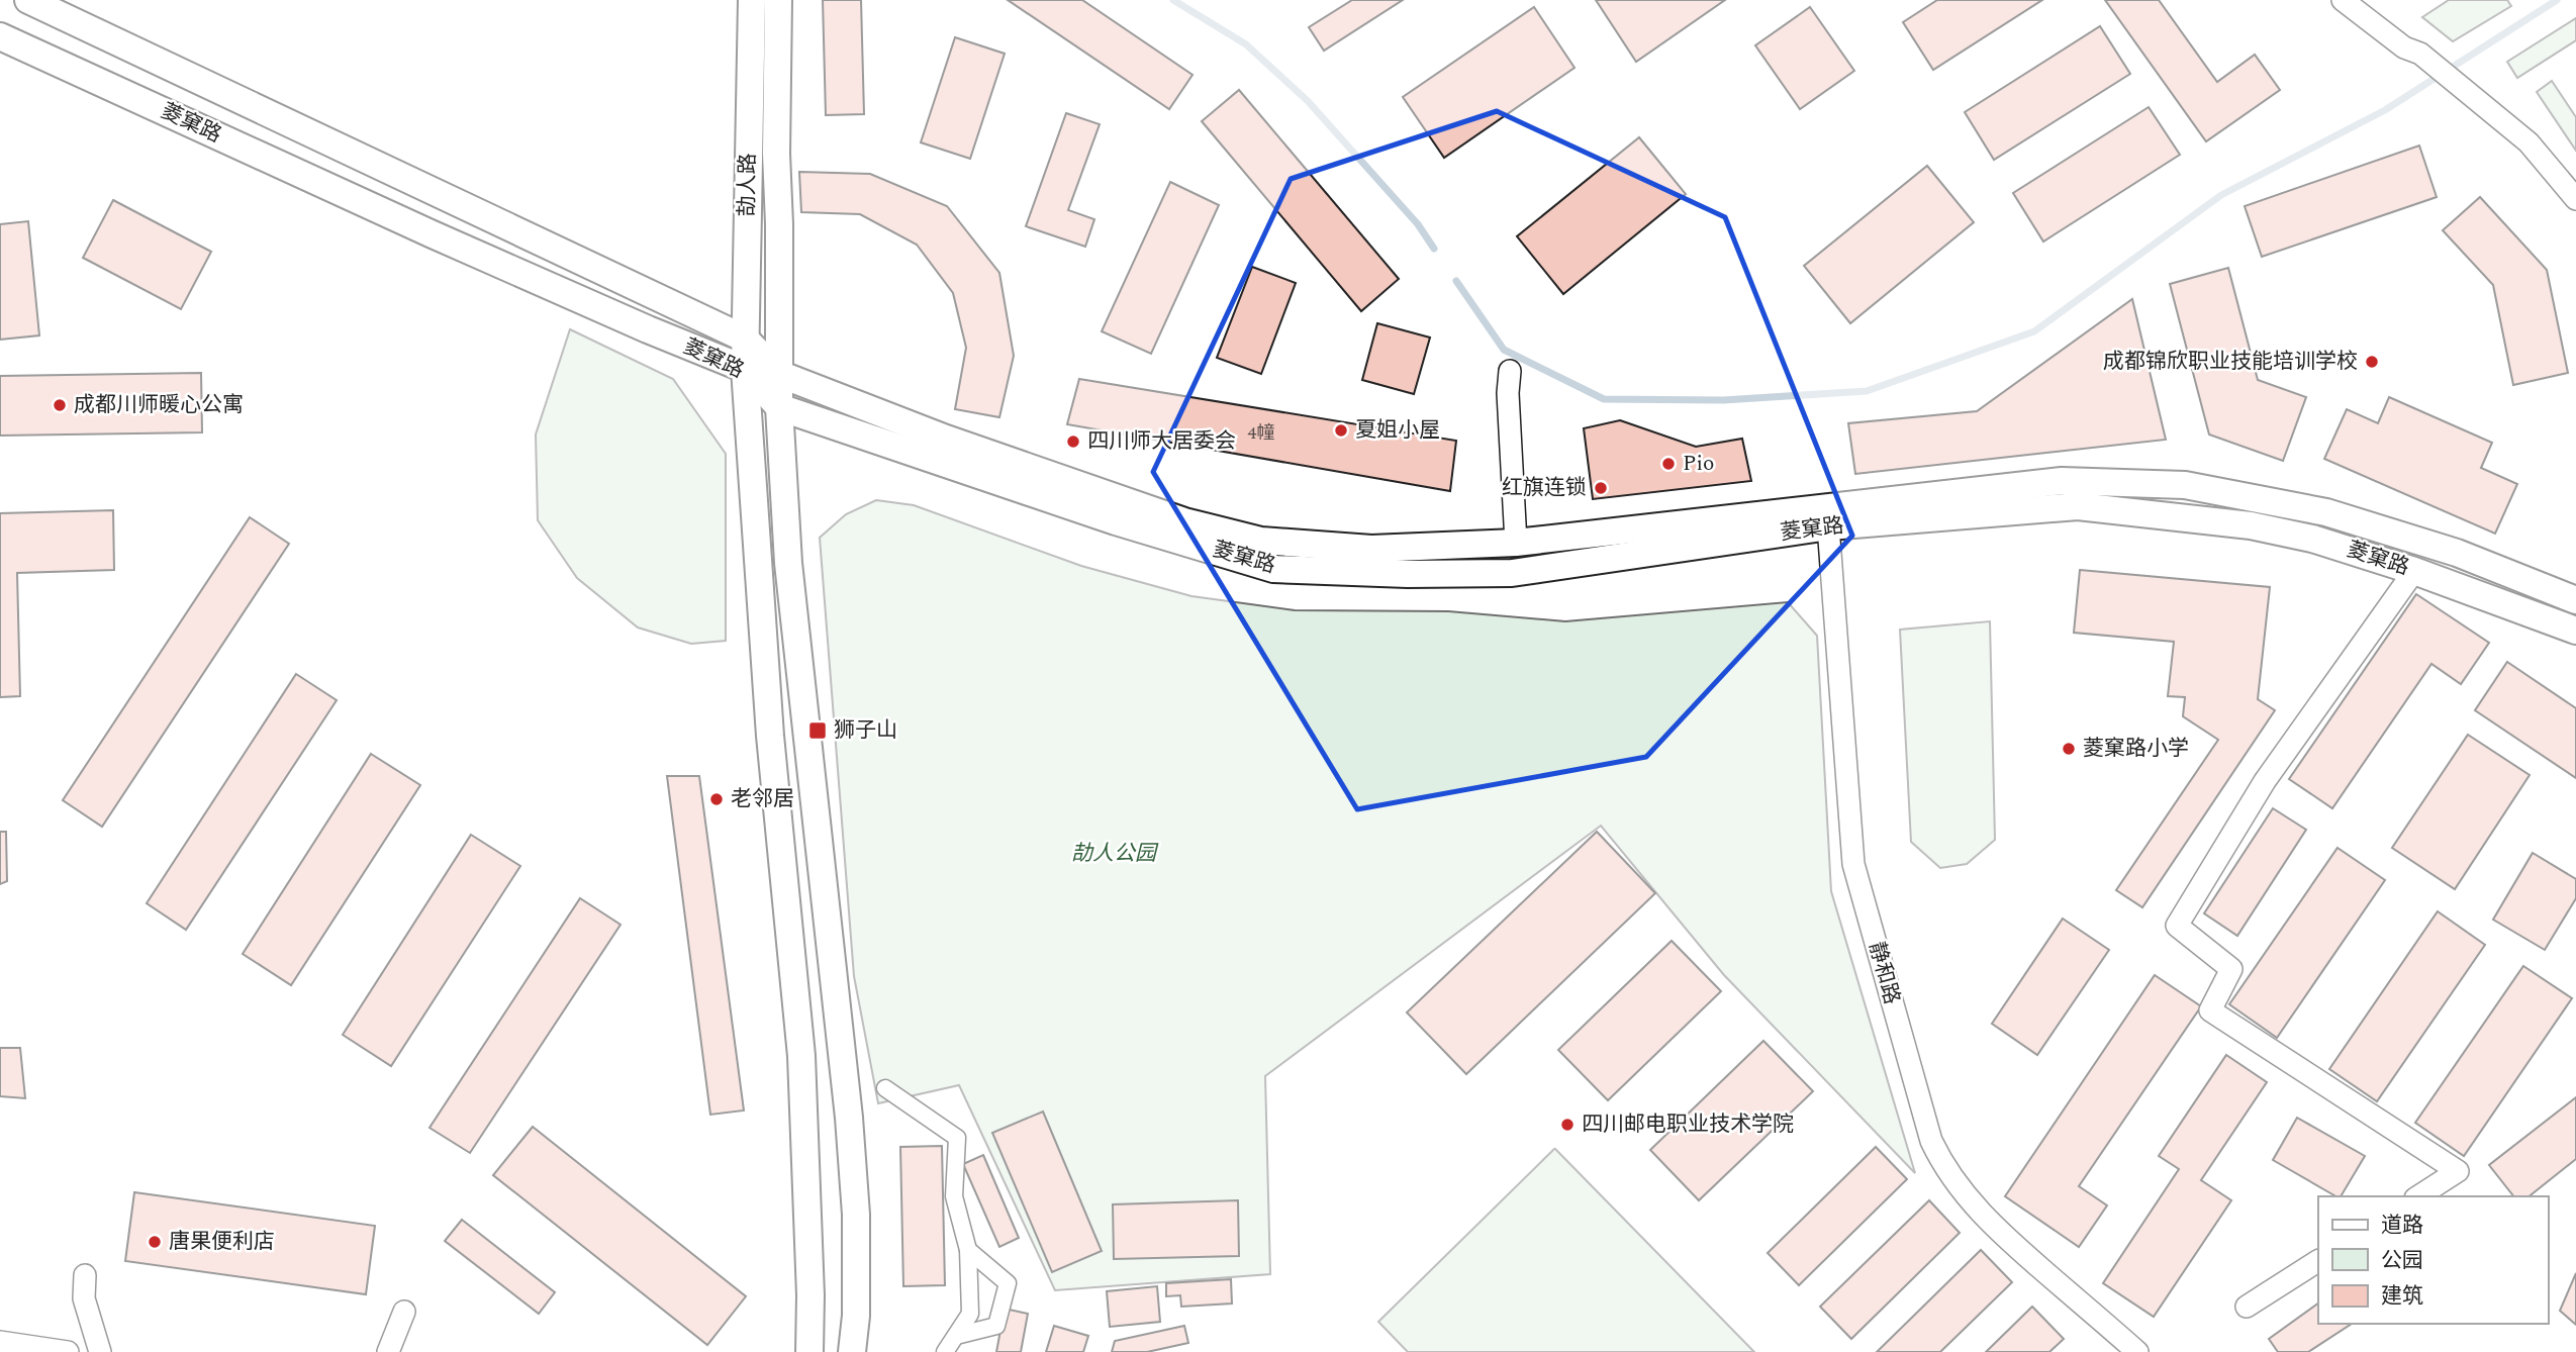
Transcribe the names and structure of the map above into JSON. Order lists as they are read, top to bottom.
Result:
{
  "streets": {
    "street": ["菱窠路", "劼人路", "静和路"]
  },
  "crossings": [
    ["菱窠路", "劼人路"],
    ["菱窠路", "静和路"]
  ],
  "parks": ["劼人公园"],
  "places": {
    "other": [
      "成都锦欣职业技能培训学校",
      "成都川师暖心公寓",
      "夏姐小屋",
      "四川师大居委会",
      "Pio",
      "红旗连锁",
      "菱窠路小学",
      "老邻居",
      "四川邮电职业技术学院",
      "唐果便利店"
    ],
    "transit": ["狮子山"]
  },
  "house_numbers": ["4幢"],
  "legend": ["道路", "公园", "建筑"]
}
